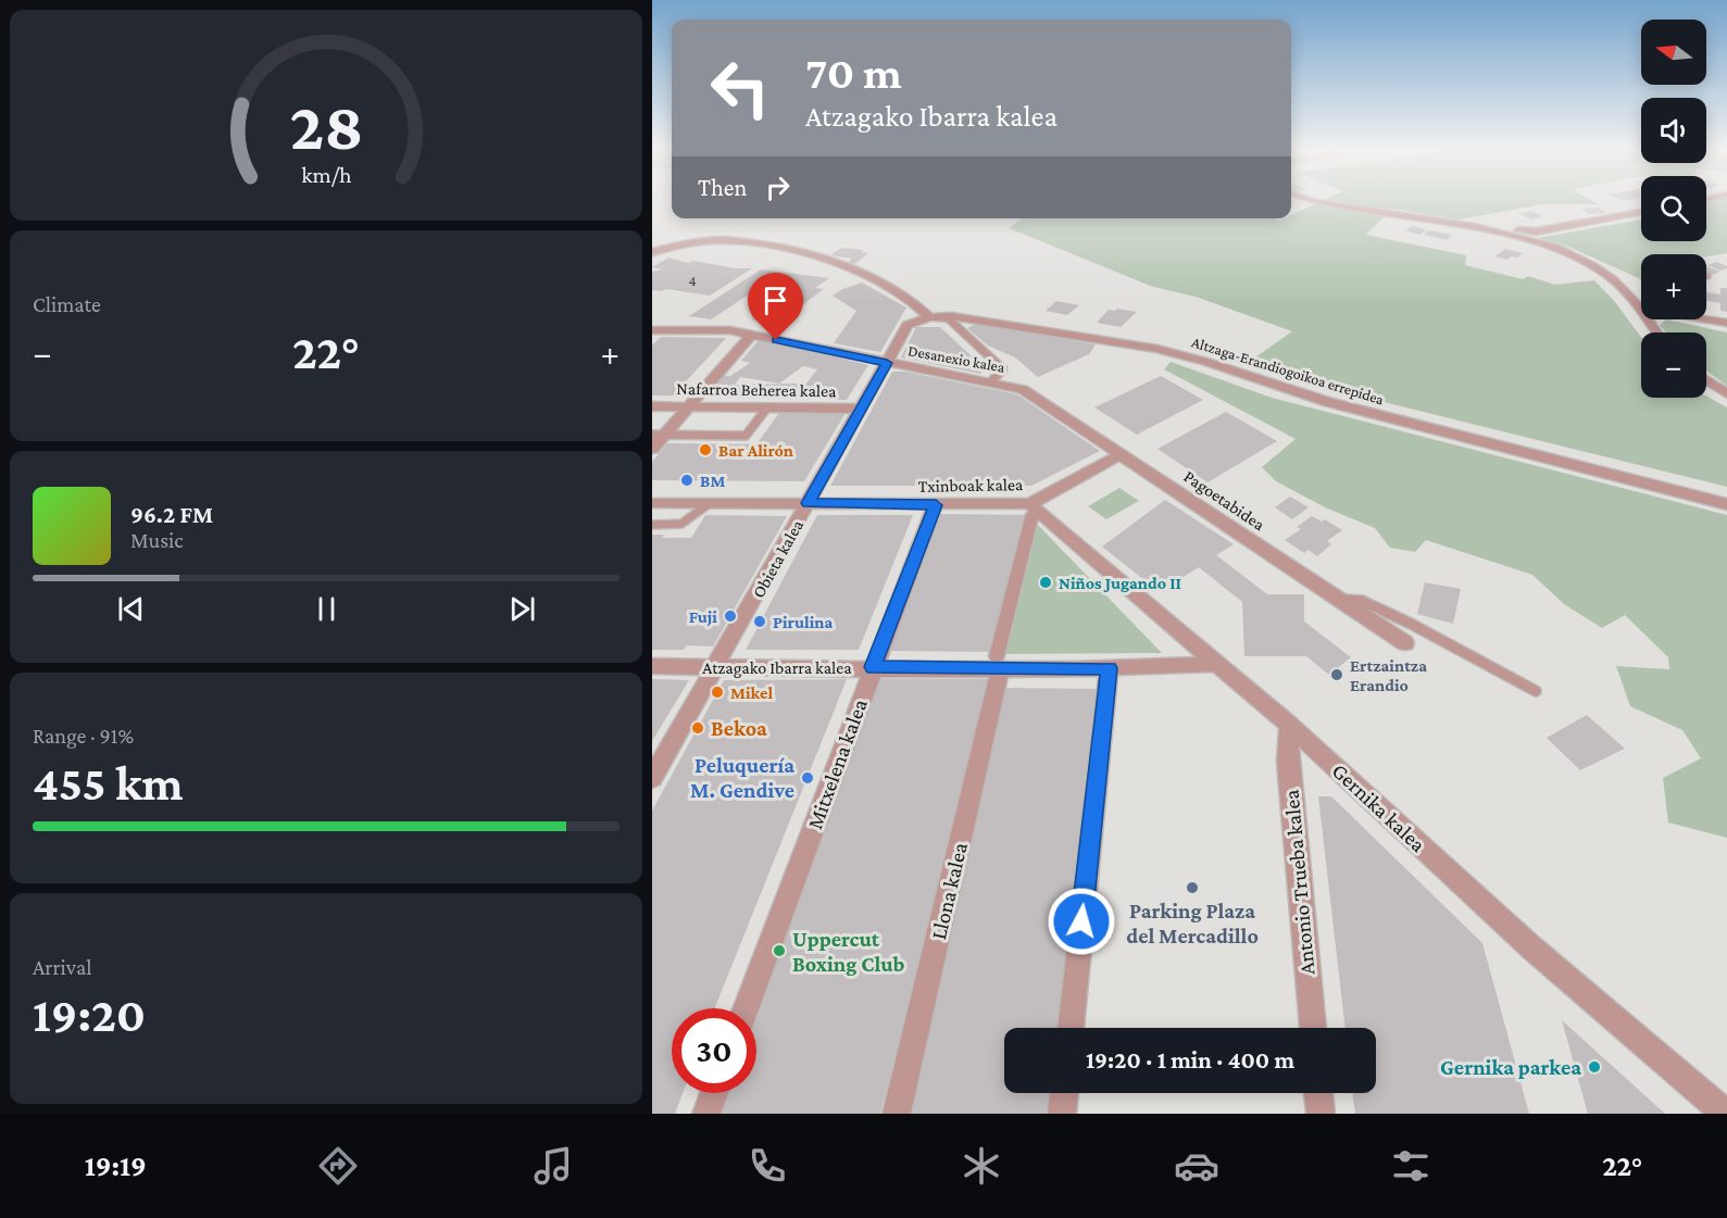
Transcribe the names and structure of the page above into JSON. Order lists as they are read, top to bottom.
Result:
{
  "streets": {
    "street": [
      "Desanexio kalea",
      "Altzaga-Erandiogoikoa errepidea",
      "Nafarroa Beherea kalea",
      "Txinboak kalea",
      "Pagoetabidea",
      "Obieta kalea",
      "Atzagako Ibarra kalea",
      "Mitxelena kalea",
      "Gernika kalea",
      "Antonio Trueba kalea",
      "Llona kalea"
    ]
  },
  "crossings": [
    ["Desanexio kalea", "Pagoetabidea"],
    ["Desanexio kalea", "Obieta kalea"],
    ["Altzaga-Erandiogoikoa errepidea", "Obieta kalea"],
    ["Nafarroa Beherea kalea", "Obieta kalea"],
    ["Txinboak kalea", "Pagoetabidea"],
    ["Txinboak kalea", "Obieta kalea"],
    ["Txinboak kalea", "Mitxelena kalea"],
    ["Txinboak kalea", "Gernika kalea"],
    ["Obieta kalea", "Atzagako Ibarra kalea"],
    ["Atzagako Ibarra kalea", "Mitxelena kalea"],
    ["Atzagako Ibarra kalea", "Gernika kalea"],
    ["Atzagako Ibarra kalea", "Llona kalea"],
    ["Gernika kalea", "Antonio Trueba kalea"]
  ],
  "places": [
    "Bar Alirón",
    "BM",
    "Niños Jugando II",
    "Fuji",
    "Pirulina",
    "Ertzaintza Erandio",
    "Mikel",
    "Bekoa",
    "Peluquería M. Gendive",
    "Parking Plaza del Mercadillo",
    "Uppercut Boxing Club",
    "Gernika parkea"
  ],
  "house_numbers": ["4"],
  "north": "left",
  "page": {
    "map_buttons": ["+", "−"],
    "turn": ["70 m", "Atzagako Ibarra kalea"],
    "then": "Then",
    "tile": [
      "Climate",
      ["Range · 91%", "455 km"],
      ["Arrival", "19:20"]
    ],
    "heat": ["−", "22°", "+"],
    "song": ["96.2 FM", "Music"],
    "limit": "30",
    "trip": "19:20 · 1 min · 400 m",
    "tabs": ["19:19", "22°"],
    "gauge": ["28", "km/h"]
  }
}
